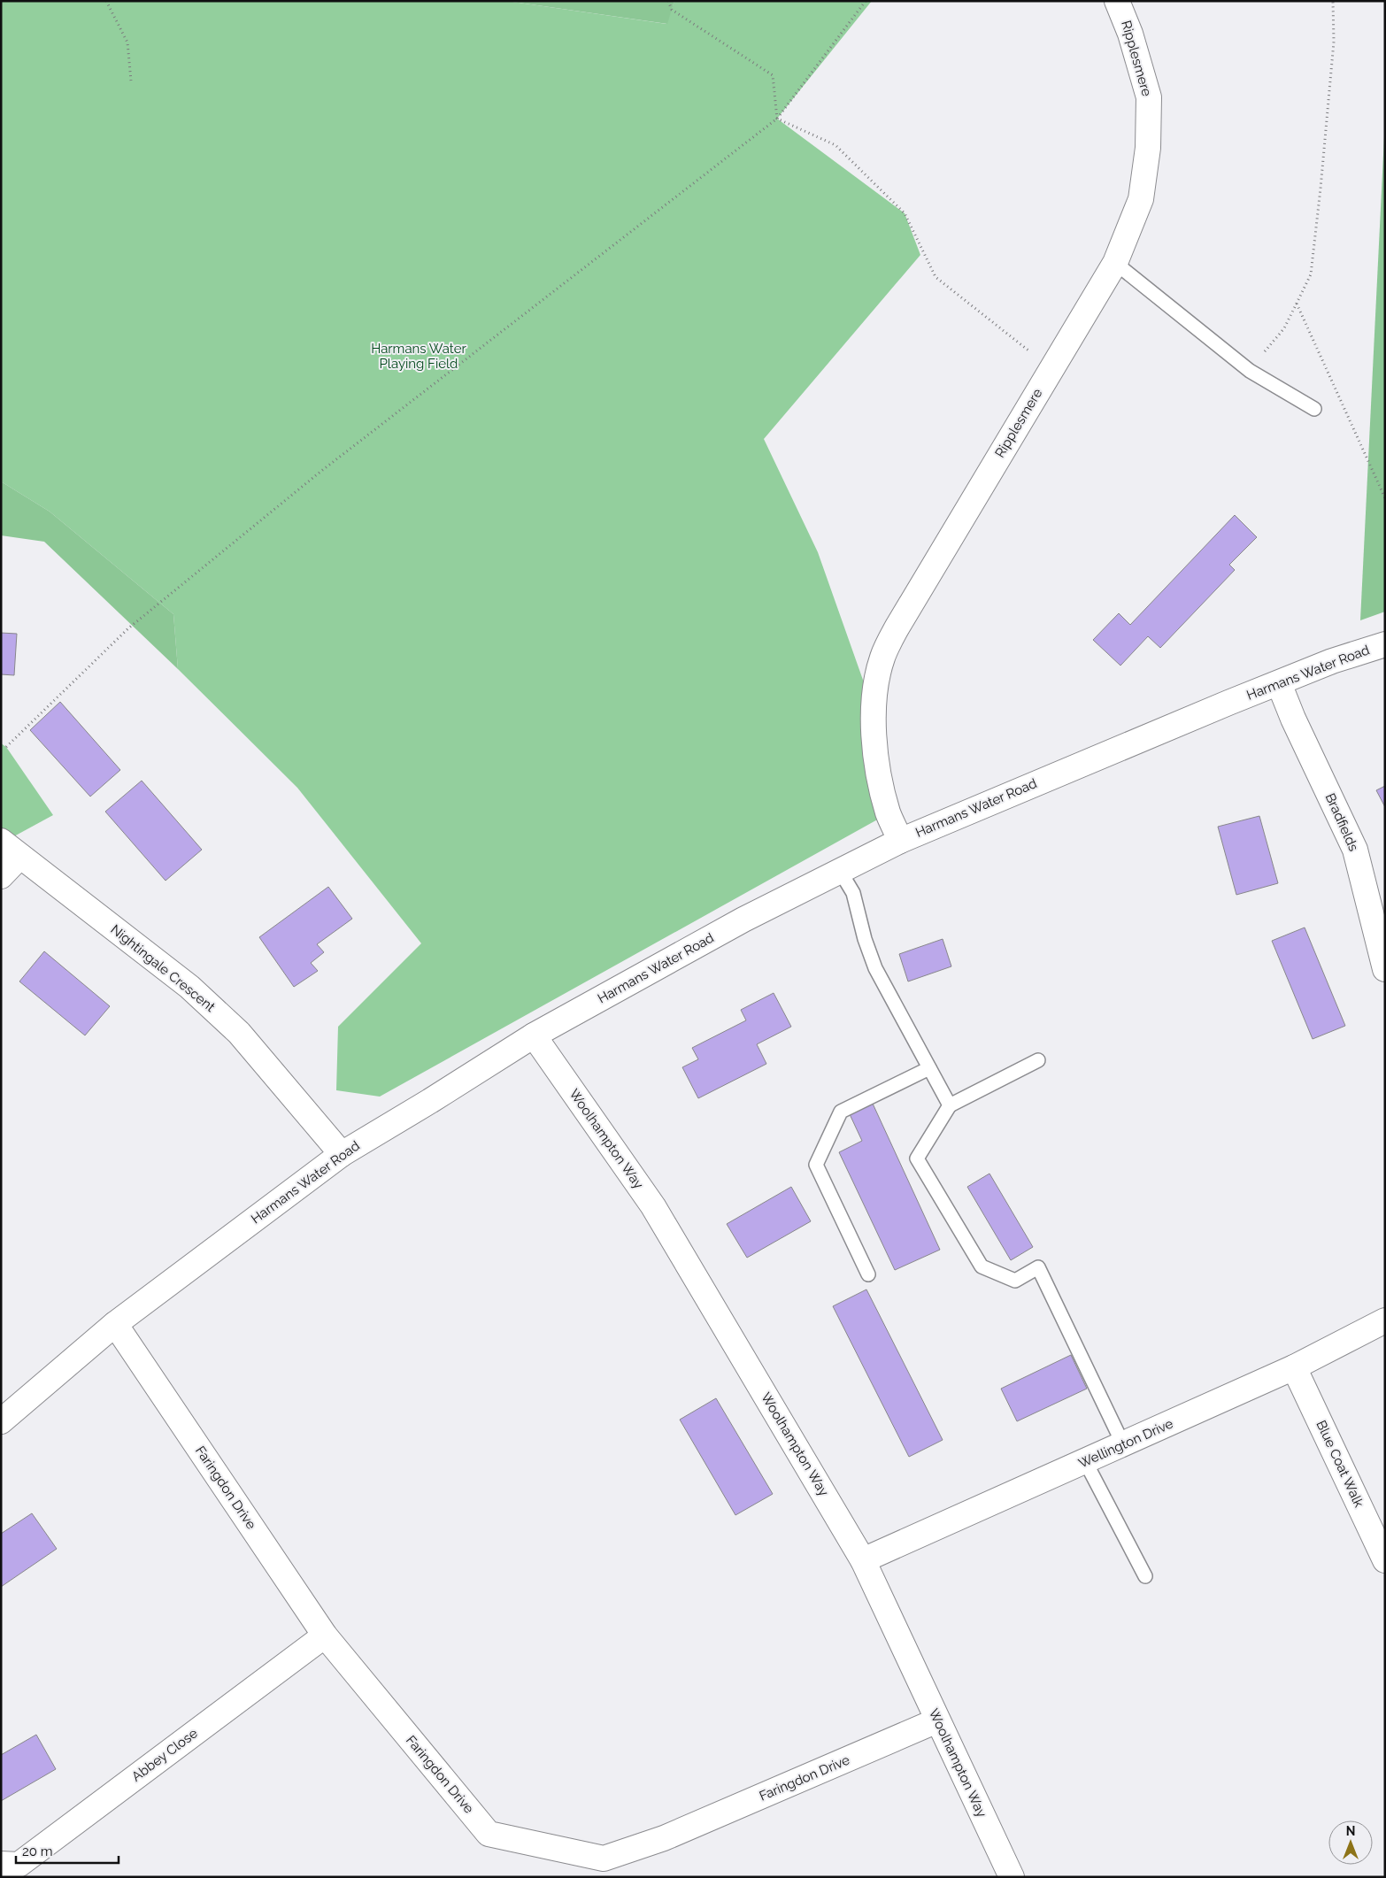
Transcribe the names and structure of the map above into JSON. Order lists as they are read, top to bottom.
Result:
{
  "streets": {
    "street": [
      "Ripplesmere",
      "Harmans Water Road",
      "Bradfields",
      "Nightingale Crescent",
      "Woolhampton Way",
      "Wellington Drive",
      "Blue Coat Walk",
      "Faringdon Drive",
      "Abbey Close"
    ]
  },
  "crossings": [
    ["Ripplesmere", "Harmans Water Road"],
    ["Harmans Water Road", "Bradfields"],
    ["Harmans Water Road", "Nightingale Crescent"],
    ["Harmans Water Road", "Woolhampton Way"],
    ["Harmans Water Road", "Faringdon Drive"],
    ["Woolhampton Way", "Wellington Drive"],
    ["Woolhampton Way", "Faringdon Drive"],
    ["Wellington Drive", "Blue Coat Walk"],
    ["Faringdon Drive", "Abbey Close"]
  ],
  "parks": ["Harmans Water Playing Field"],
  "scale_bar": "20 m",
  "north": "top"
}
